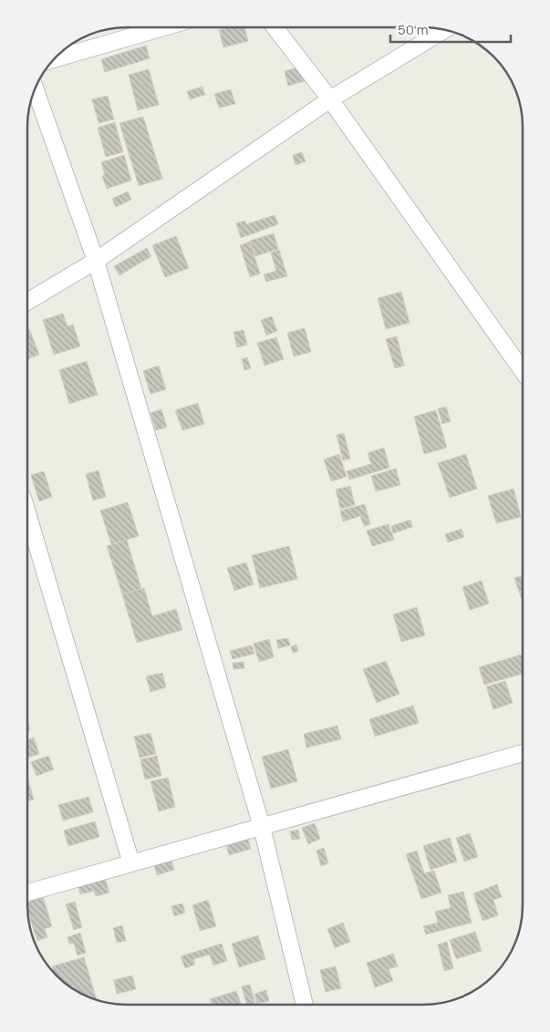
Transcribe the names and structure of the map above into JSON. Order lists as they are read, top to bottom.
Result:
{
  "scale_bar": "50 m"
}
